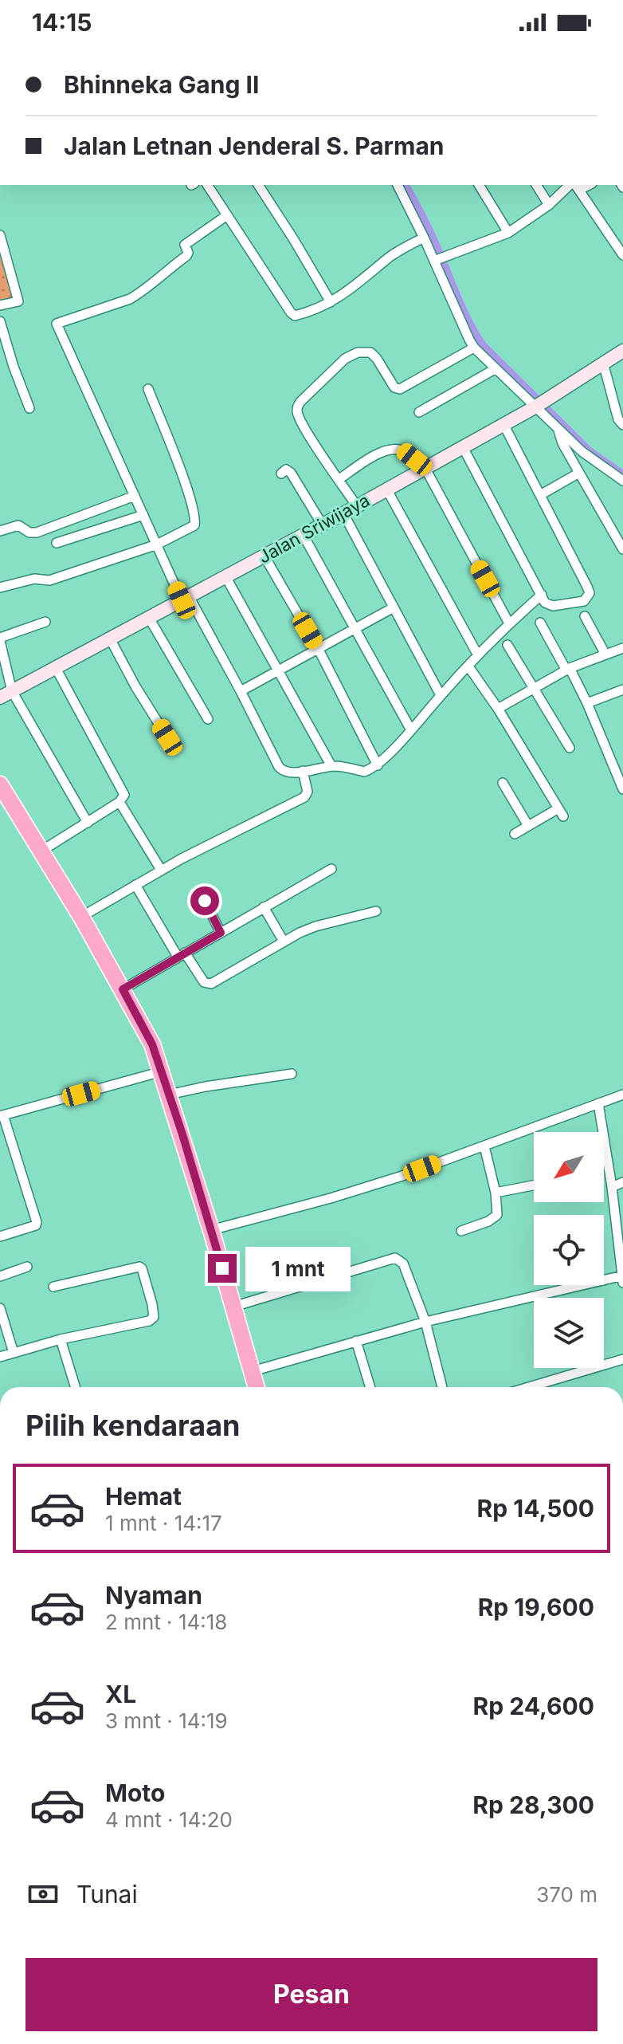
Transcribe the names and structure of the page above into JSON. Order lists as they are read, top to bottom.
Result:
{
  "streets": {
    "street": ["Jalan Sriwijaya"]
  },
  "north": "bottom left",
  "page": {
    "status": "14:15",
    "banner": ["Bhinneka Gang II", "Jalan Letnan Jenderal S. Parman"],
    "bubble": "1 mnt",
    "heading": "Pilih kendaraan",
    "list": [
      {
        "name": "Hemat",
        "note": "1 mnt · 14:17",
        "value": "Rp 14,500"
      },
      {
        "name": "Nyaman",
        "note": "2 mnt · 14:18",
        "value": "Rp 19,600"
      },
      {
        "name": "XL",
        "note": "3 mnt · 14:19",
        "value": "Rp 24,600"
      },
      {
        "name": "Moto",
        "note": "4 mnt · 14:20",
        "value": "Rp 28,300"
      }
    ],
    "pay": ["Tunai", "370 m"],
    "buttons": "Pesan"
  }
}
